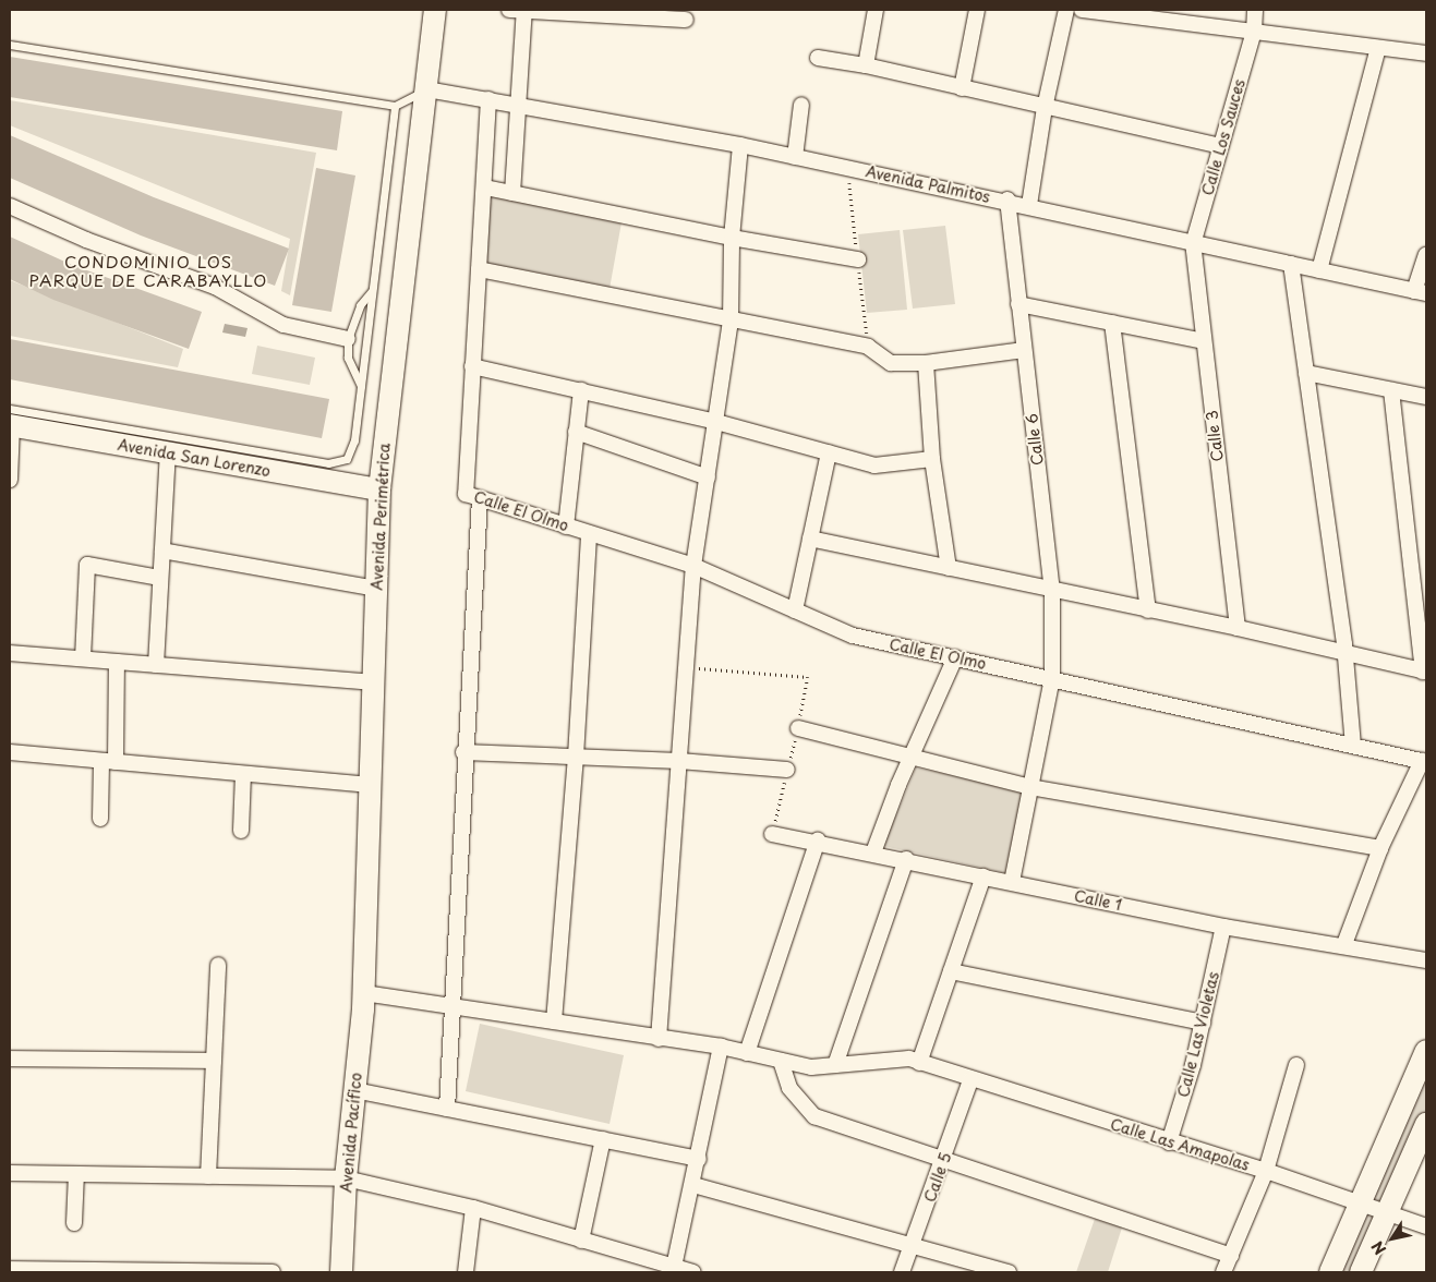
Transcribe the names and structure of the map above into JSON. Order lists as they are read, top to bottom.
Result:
{
  "streets": {
    "street": [
      "Calle Los Sauces",
      "Avenida Palmitos",
      "Calle 3",
      "Calle 6",
      "Avenida San Lorenzo",
      "Calle El Olmo",
      "Avenida Perimétrica",
      "Calle 1",
      "Calle Las Violetas",
      "Avenida Pacífico",
      "Calle Las Amapolas",
      "Calle 5"
    ]
  },
  "crossings": [
    ["Calle Los Sauces", "Avenida Palmitos"],
    ["Calle Los Sauces", "Calle 3"],
    ["Avenida Palmitos", "Calle 3"],
    ["Avenida Palmitos", "Calle 6"],
    ["Avenida Palmitos", "Avenida Perimétrica"],
    ["Calle 6", "Calle El Olmo"],
    ["Calle 6", "Calle 1"],
    ["Avenida San Lorenzo", "Avenida Perimétrica"],
    ["Avenida Perimétrica", "Avenida Pacífico"],
    ["Avenida Perimétrica", "Calle Las Amapolas"],
    ["Calle 1", "Calle Las Violetas"],
    ["Calle Las Violetas", "Calle Las Amapolas"],
    ["Avenida Pacífico", "Calle Las Amapolas"],
    ["Calle Las Amapolas", "Calle 5"]
  ],
  "districts": ["CONDOMINIO LOS PARQUE DE CARABAYLLO"],
  "north": "bottom left"
}
